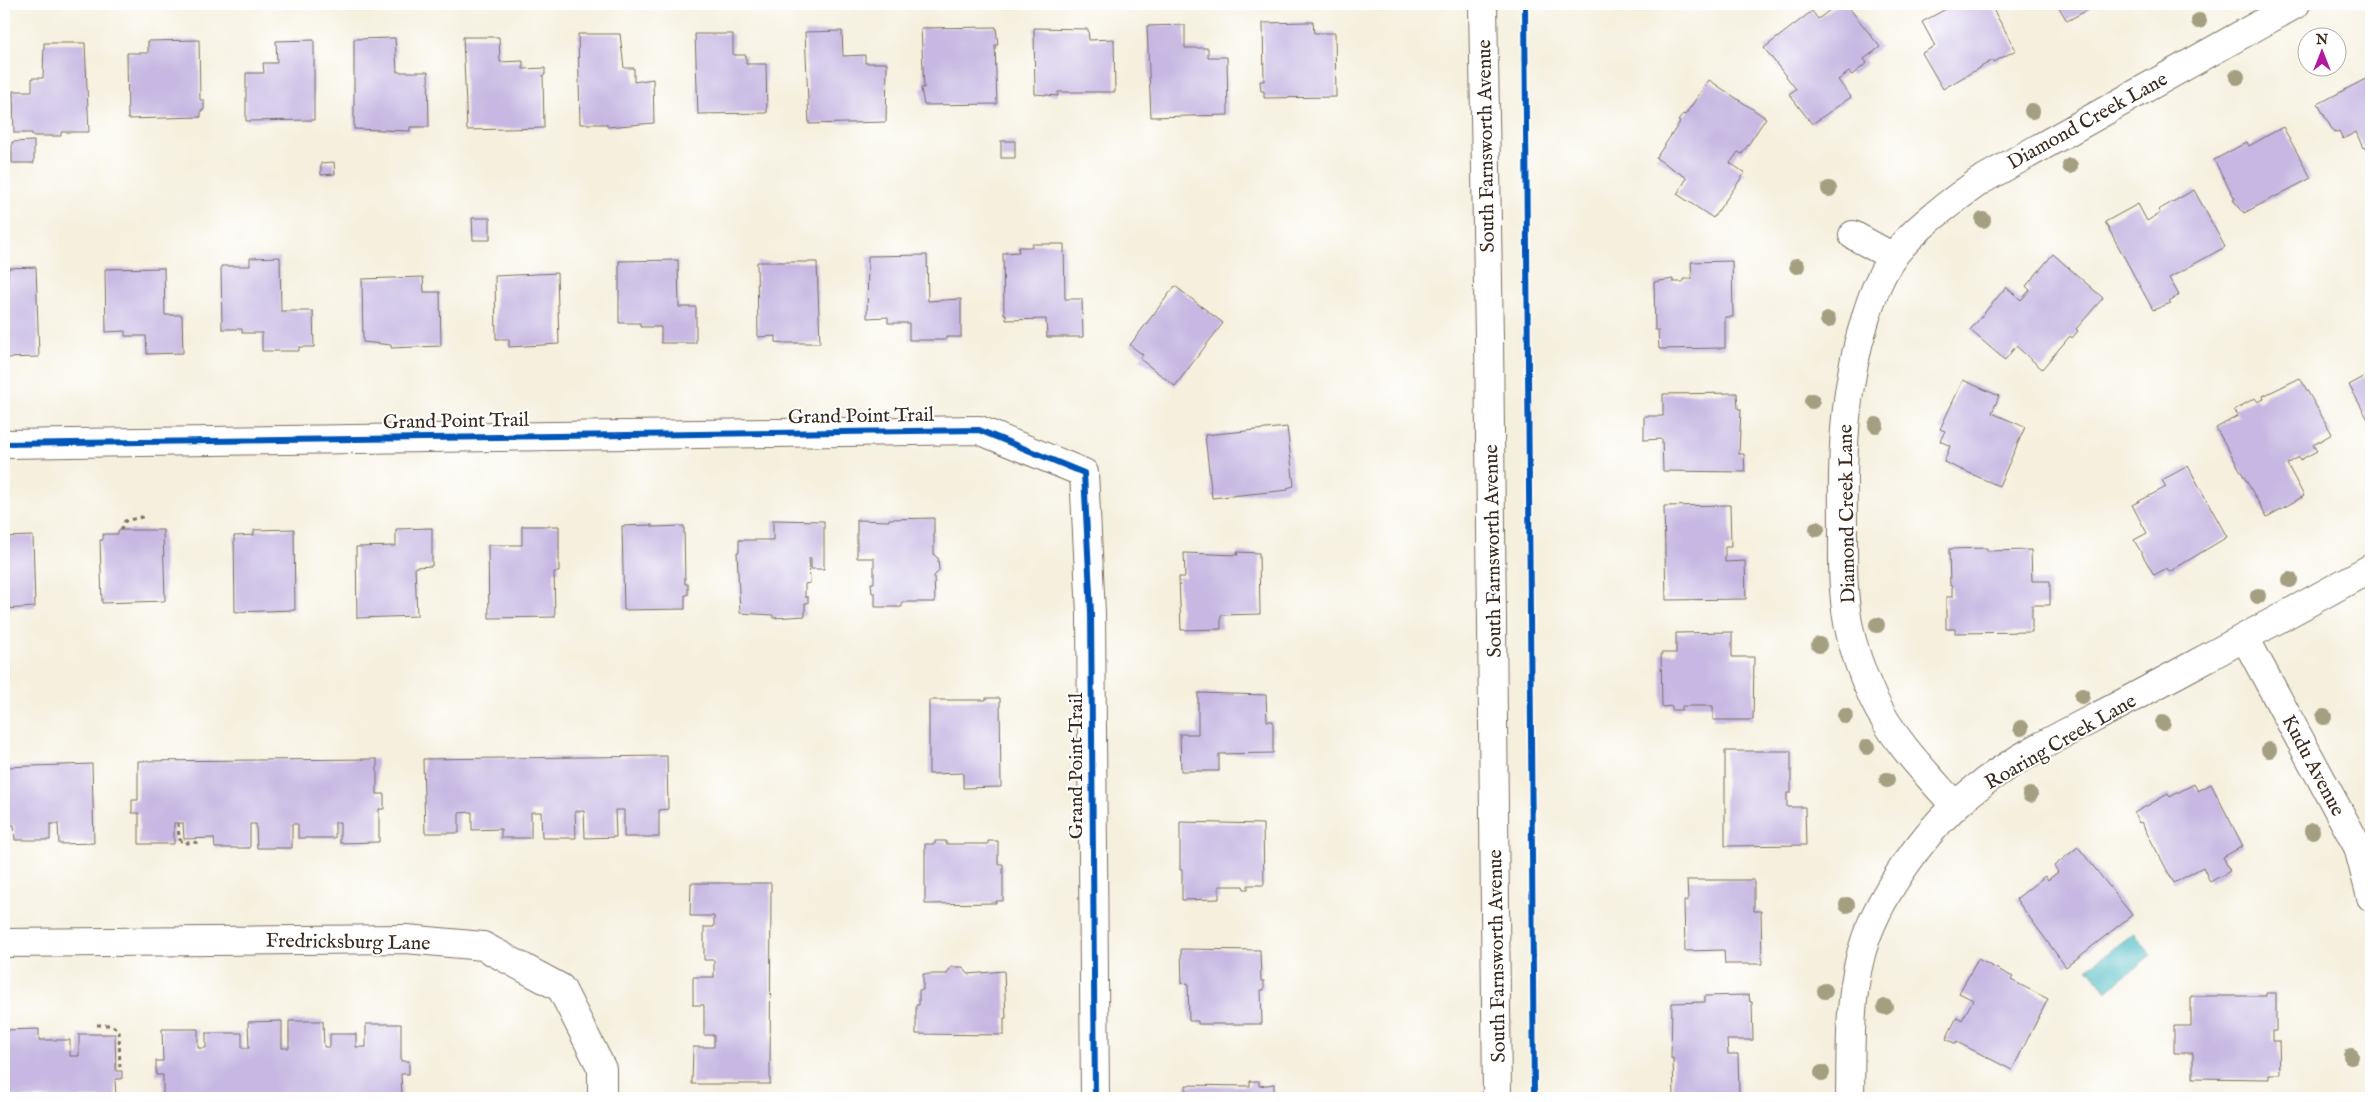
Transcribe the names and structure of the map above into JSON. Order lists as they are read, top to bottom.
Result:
{
  "streets": {
    "street": [
      "Diamond Creek Lane",
      "South Farnsworth Avenue",
      "Grand Point Trail",
      "Roaring Creek Lane",
      "Kudu Avenue",
      "Fredricksburg Lane"
    ]
  },
  "crossings": [
    ["Diamond Creek Lane", "Roaring Creek Lane"],
    ["Roaring Creek Lane", "Kudu Avenue"]
  ],
  "north": "top"
}
